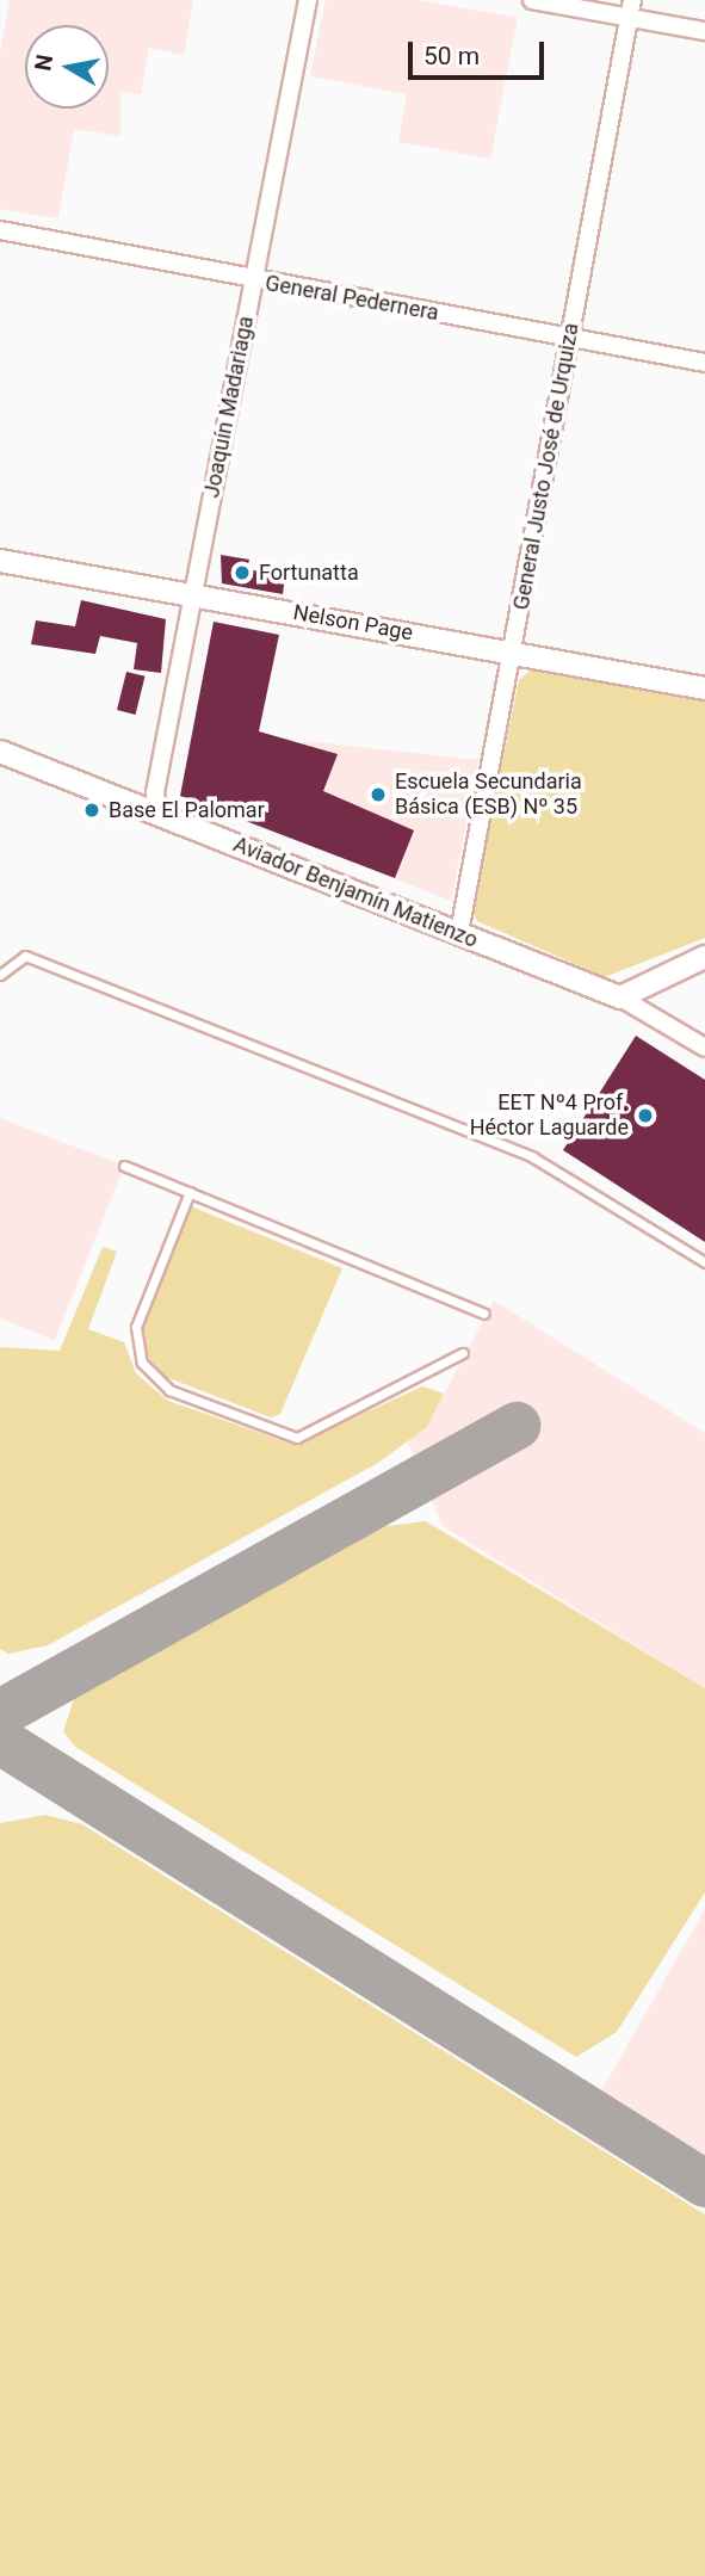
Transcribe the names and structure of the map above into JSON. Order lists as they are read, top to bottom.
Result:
{
  "streets": {
    "street": [
      "General Pedernera",
      "Joaquín Madariaga",
      "General Justo José de Urquiza",
      "Nelson Page",
      "Aviador Benjamín Matienzo"
    ]
  },
  "crossings": [
    ["General Pedernera", "Joaquín Madariaga"],
    ["General Pedernera", "General Justo José de Urquiza"],
    ["Joaquín Madariaga", "Nelson Page"],
    ["Joaquín Madariaga", "Aviador Benjamín Matienzo"],
    ["General Justo José de Urquiza", "Nelson Page"],
    ["General Justo José de Urquiza", "Aviador Benjamín Matienzo"]
  ],
  "places": [
    "Fortunatta",
    "Escuela Secundaria Básica (ESB) Nº 35",
    "Base El Palomar",
    "EET Nº4 Prof. Héctor Laguarde"
  ],
  "scale_bar": "50 m",
  "north": "left"
}
